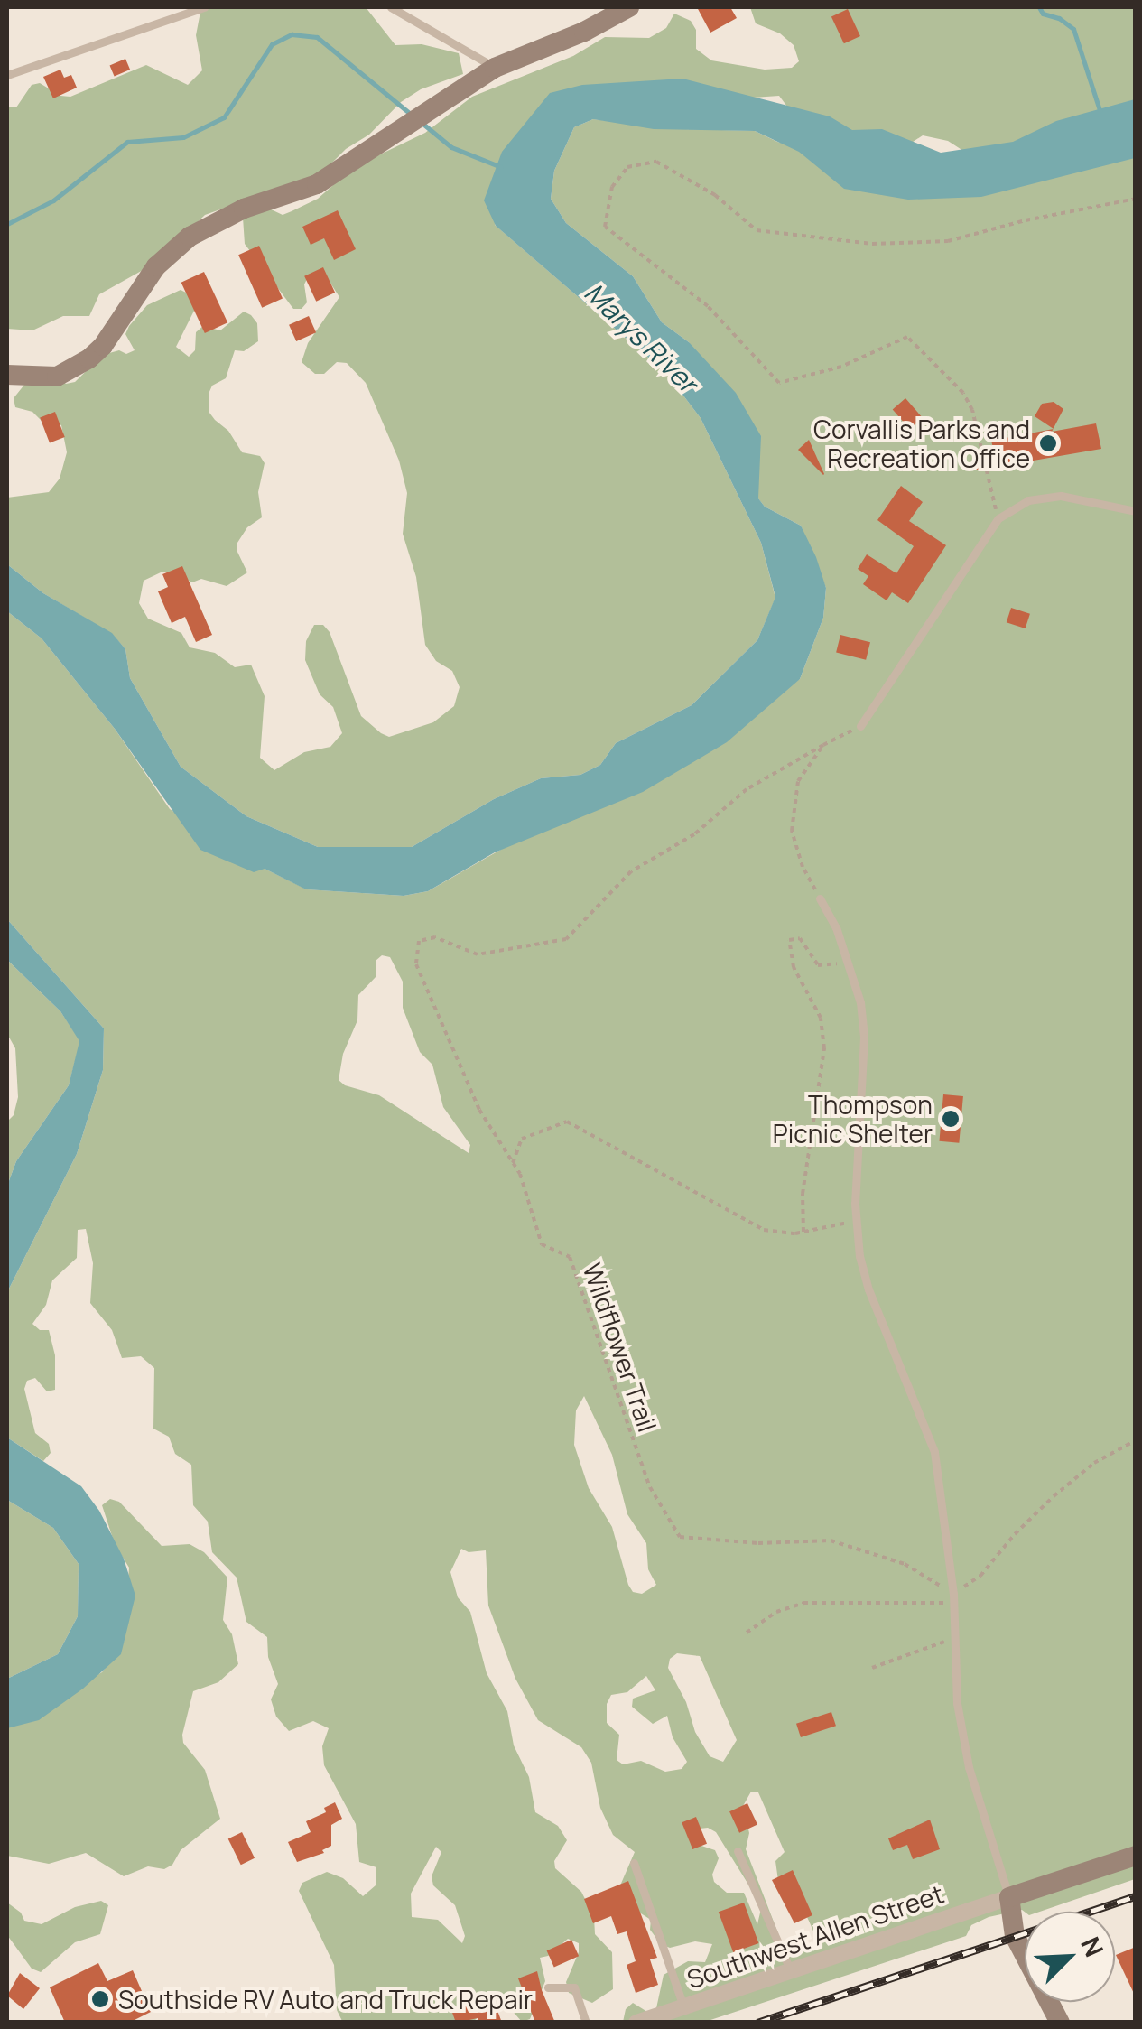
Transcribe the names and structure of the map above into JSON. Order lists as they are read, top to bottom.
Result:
{
  "streets": {
    "street": ["Southwest Allen Street"],
    "path": ["Wildflower Trail"]
  },
  "water": ["Marys River"],
  "places": ["Corvallis Parks and Recreation Office", "Thompson Picnic Shelter", "Southside RV Auto and Truck Repair"],
  "north": "top right"
}
